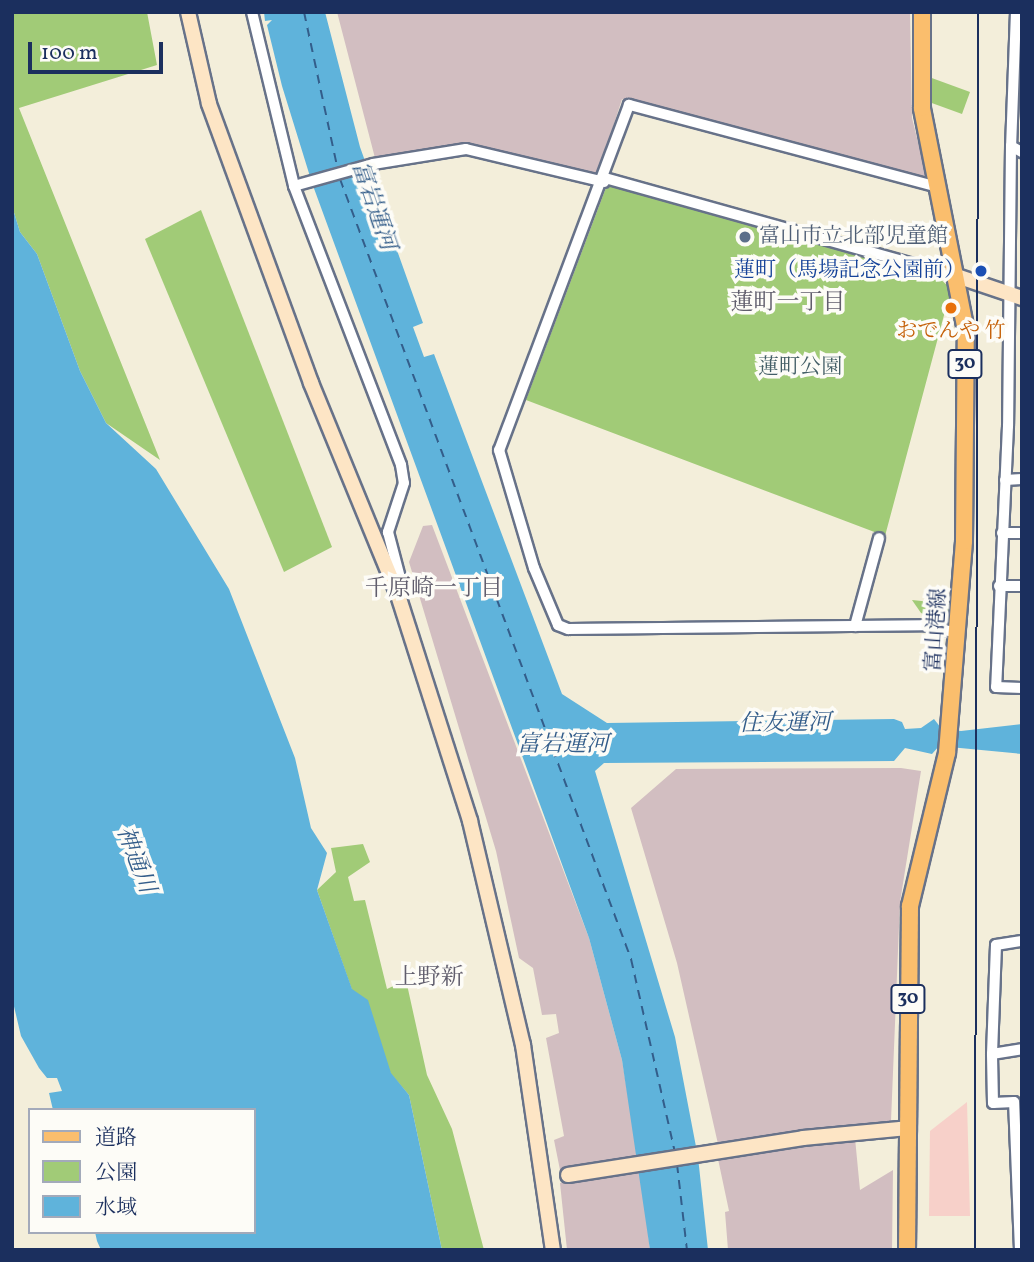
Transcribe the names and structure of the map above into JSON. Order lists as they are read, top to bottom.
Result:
{
  "streets": {
    "main road": ["30", "富山港線"]
  },
  "districts": ["蓮町一丁目", "千原崎一丁目", "上野新"],
  "water": ["富岩運河", "住友運河", "神通川"],
  "parks": ["蓮町公園"],
  "places": ["富山市立北部児童館", "蓮町（馬場記念公園前）", "おでんや 竹"],
  "legend": ["道路", "公園", "水域"],
  "scale_bar": "100 m"
}
